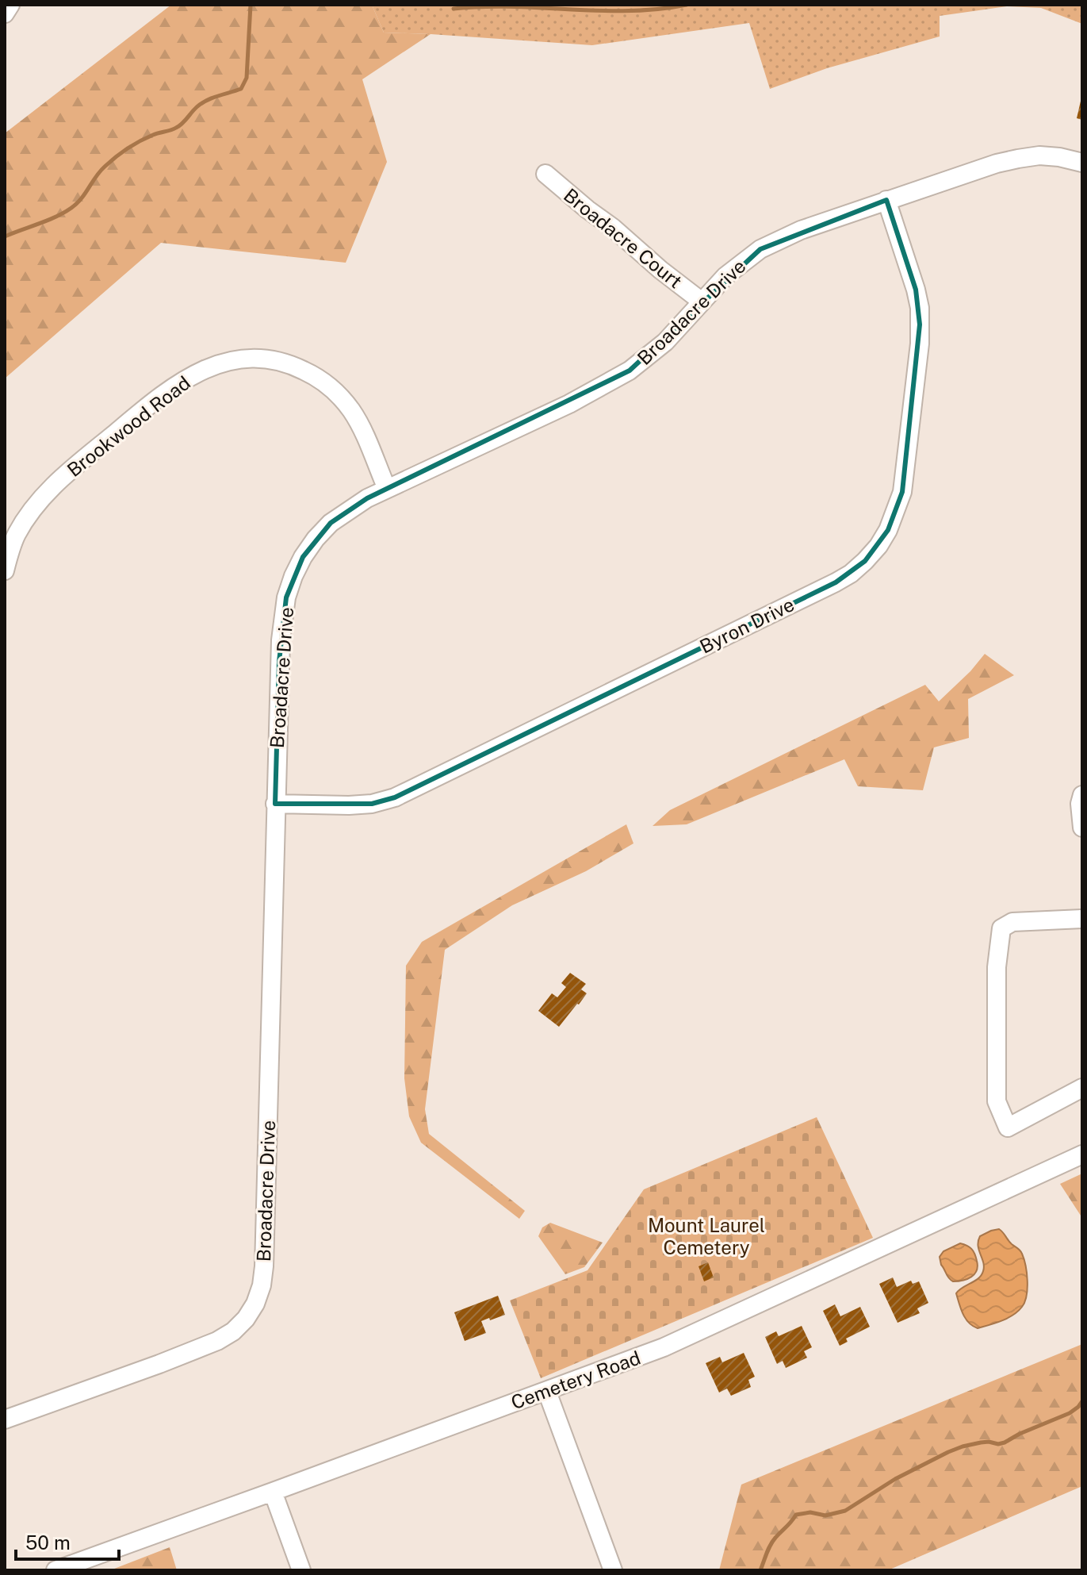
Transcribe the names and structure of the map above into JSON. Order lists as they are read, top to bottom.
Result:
{
  "streets": {
    "street": [
      "Broadacre Court",
      "Broadacre Drive",
      "Brookwood Road",
      "Byron Drive",
      "Cemetery Road"
    ]
  },
  "crossings": [
    ["Broadacre Court", "Broadacre Drive"],
    ["Broadacre Drive", "Brookwood Road"],
    ["Broadacre Drive", "Byron Drive"]
  ],
  "parks": ["Mount Laurel Cemetery"],
  "scale_bar": "50 m"
}
